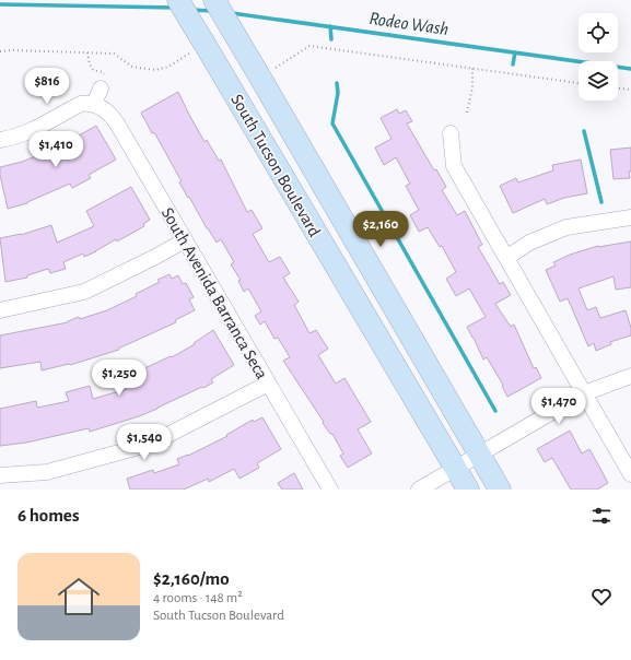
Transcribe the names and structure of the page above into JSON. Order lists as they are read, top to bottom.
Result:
{
  "streets": {
    "main road": ["South Tucson Boulevard"],
    "street": ["South Avenida Barranca Seca"]
  },
  "water": ["Rodeo Wash"],
  "page": {
    "price": [
      "$816",
      "$1,410",
      "$2,160",
      "$1,250",
      "$1,470",
      "$1,540"
    ],
    "heading": "6 homes",
    "list": [
      {
        "name": "$2,160/mo",
        "note": "4 rooms · 148 m² · South Tucson Boulevard"
      }
    ]
  }
}
